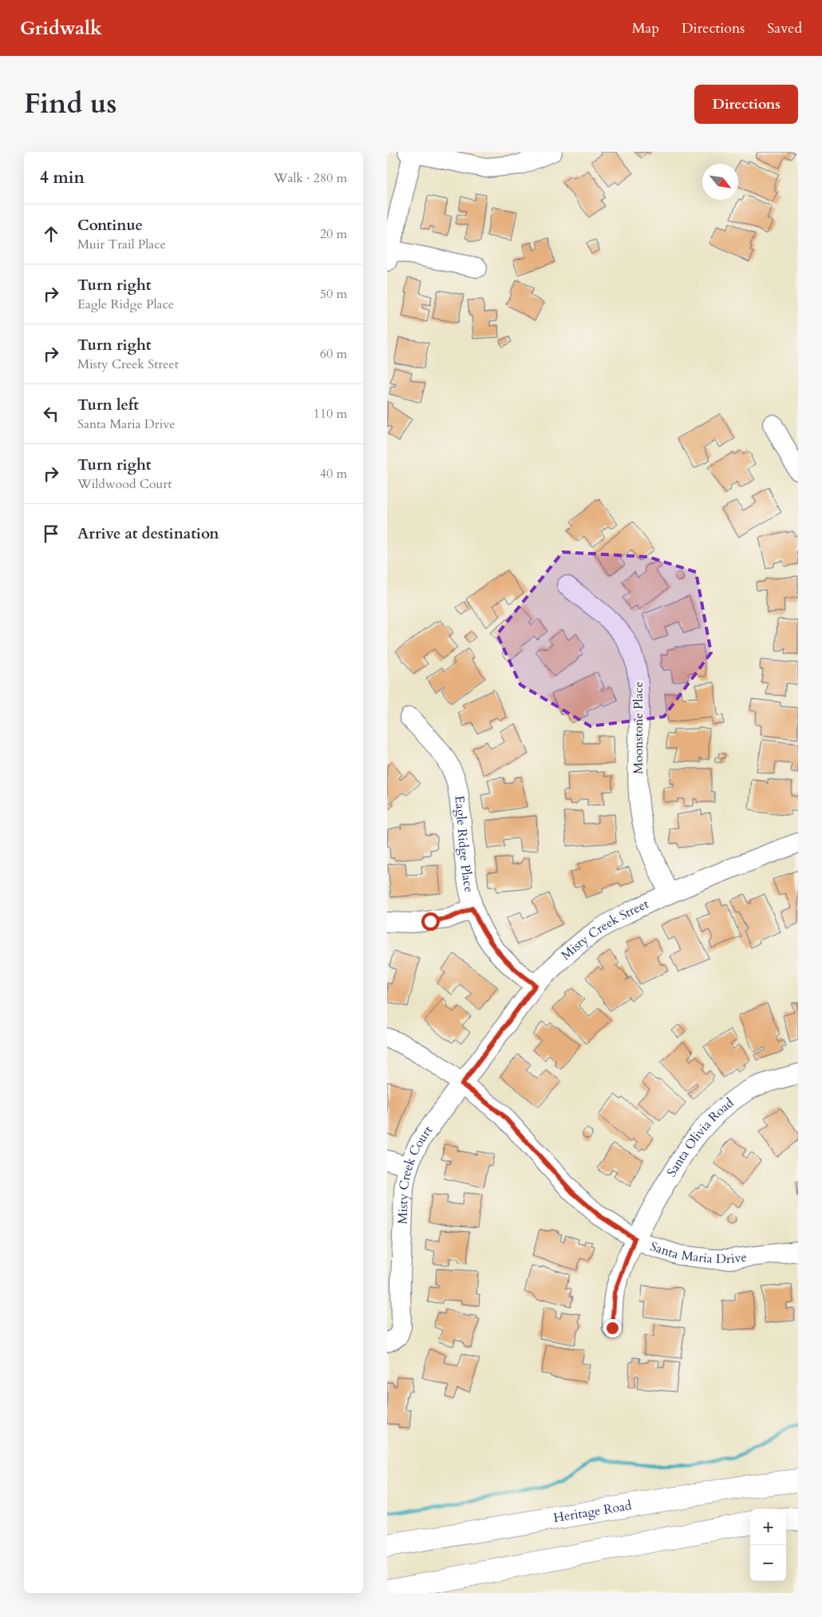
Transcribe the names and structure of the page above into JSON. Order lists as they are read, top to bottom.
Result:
{
  "streets": {
    "main road": ["Heritage Road"],
    "street": [
      "Moonstone Place",
      "Eagle Ridge Place",
      "Misty Creek Street",
      "Santa Olivia Road",
      "Misty Creek Court",
      "Santa Maria Drive"
    ]
  },
  "crossings": [
    ["Moonstone Place", "Misty Creek Street"],
    ["Eagle Ridge Place", "Misty Creek Street"],
    ["Misty Creek Street", "Misty Creek Court"],
    ["Misty Creek Street", "Santa Maria Drive"],
    ["Santa Olivia Road", "Santa Maria Drive"],
    ["Misty Creek Court", "Santa Maria Drive"]
  ],
  "north": "bottom right",
  "page": {
    "header": "Gridwalk",
    "nav": ["Map", "Directions", "Saved"],
    "title": "Find us",
    "buttons": "Directions",
    "heading": ["4 min", "Walk · 280 m"],
    "list": [
      ["Continue", "Muir Trail Place", "20 m"],
      ["Turn right", "Eagle Ridge Place", "50 m"],
      ["Turn right", "Misty Creek Street", "60 m"],
      ["Turn left", "Santa Maria Drive", "110 m"],
      ["Turn right", "Wildwood Court", "40 m"],
      "Arrive at destination"
    ],
    "map_buttons": ["+", "−"]
  }
}
